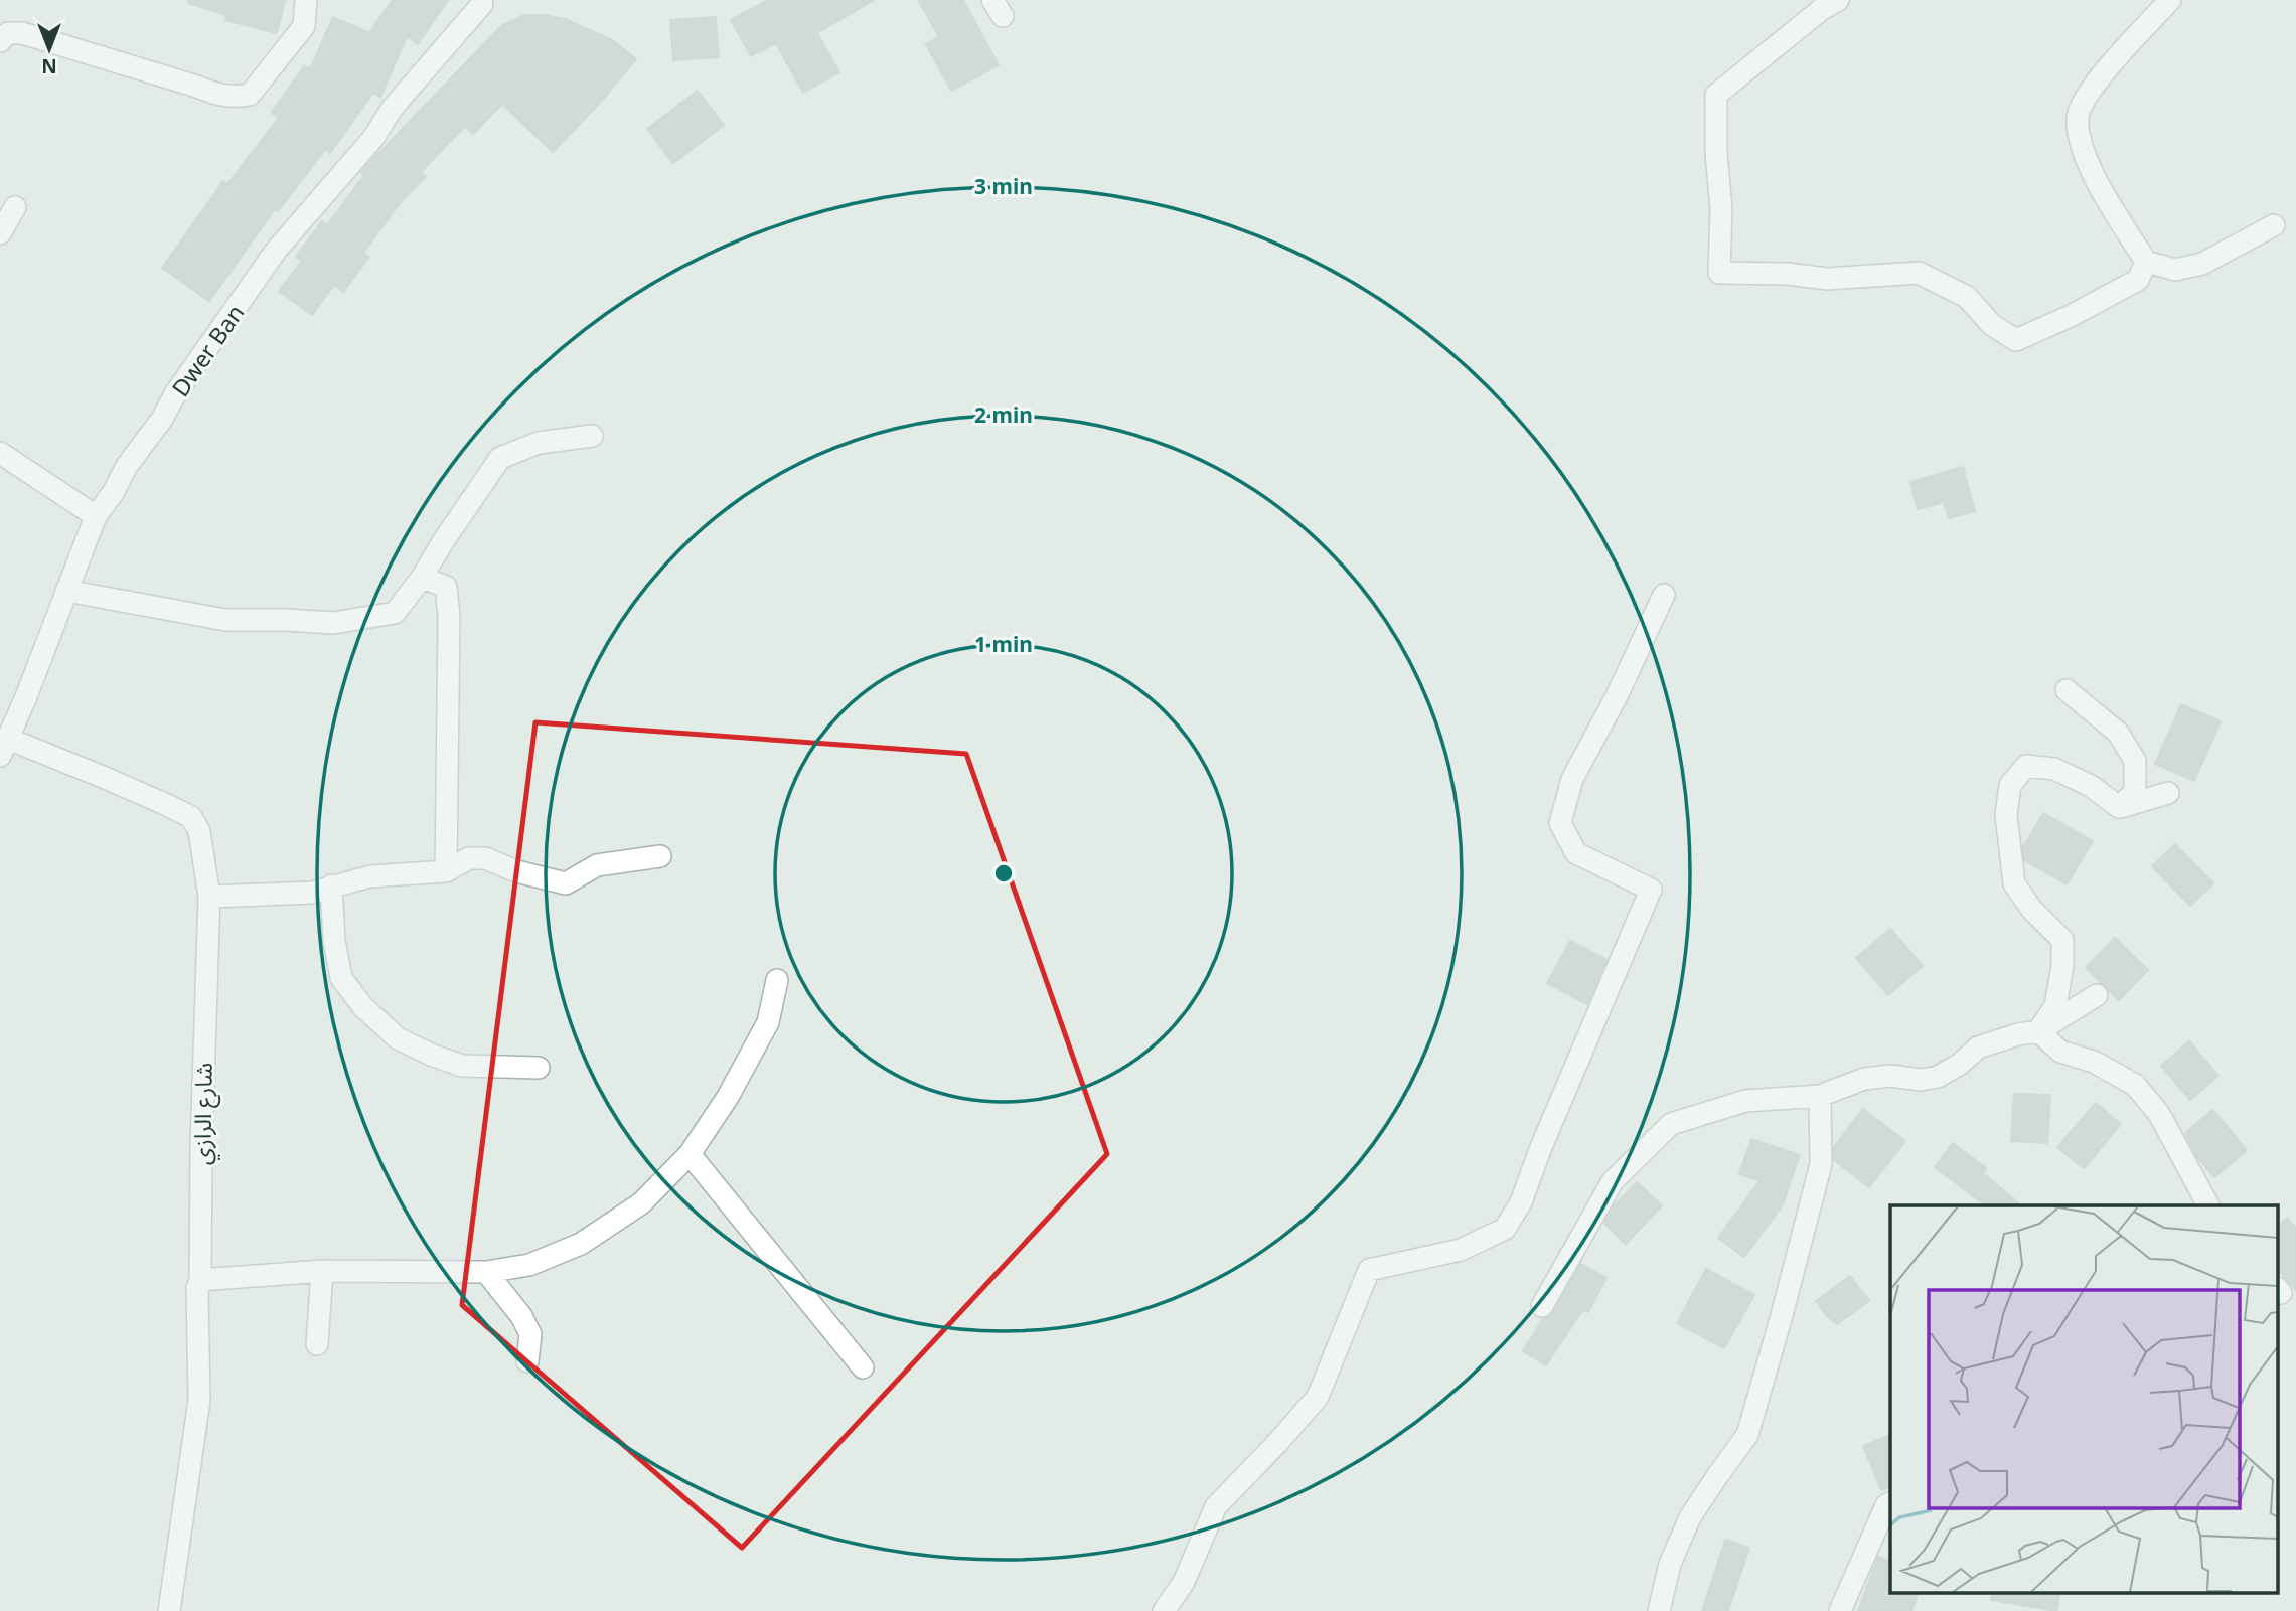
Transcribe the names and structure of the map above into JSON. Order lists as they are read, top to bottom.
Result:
{
  "streets": {
    "street": ["Dwer Ban", "شارع الرازي"]
  },
  "crossings": [
    ["Dwer Ban", "شارع الرازي"]
  ],
  "north": "bottom",
  "rings": ["3 min", "2 min", "1 min"]
}
